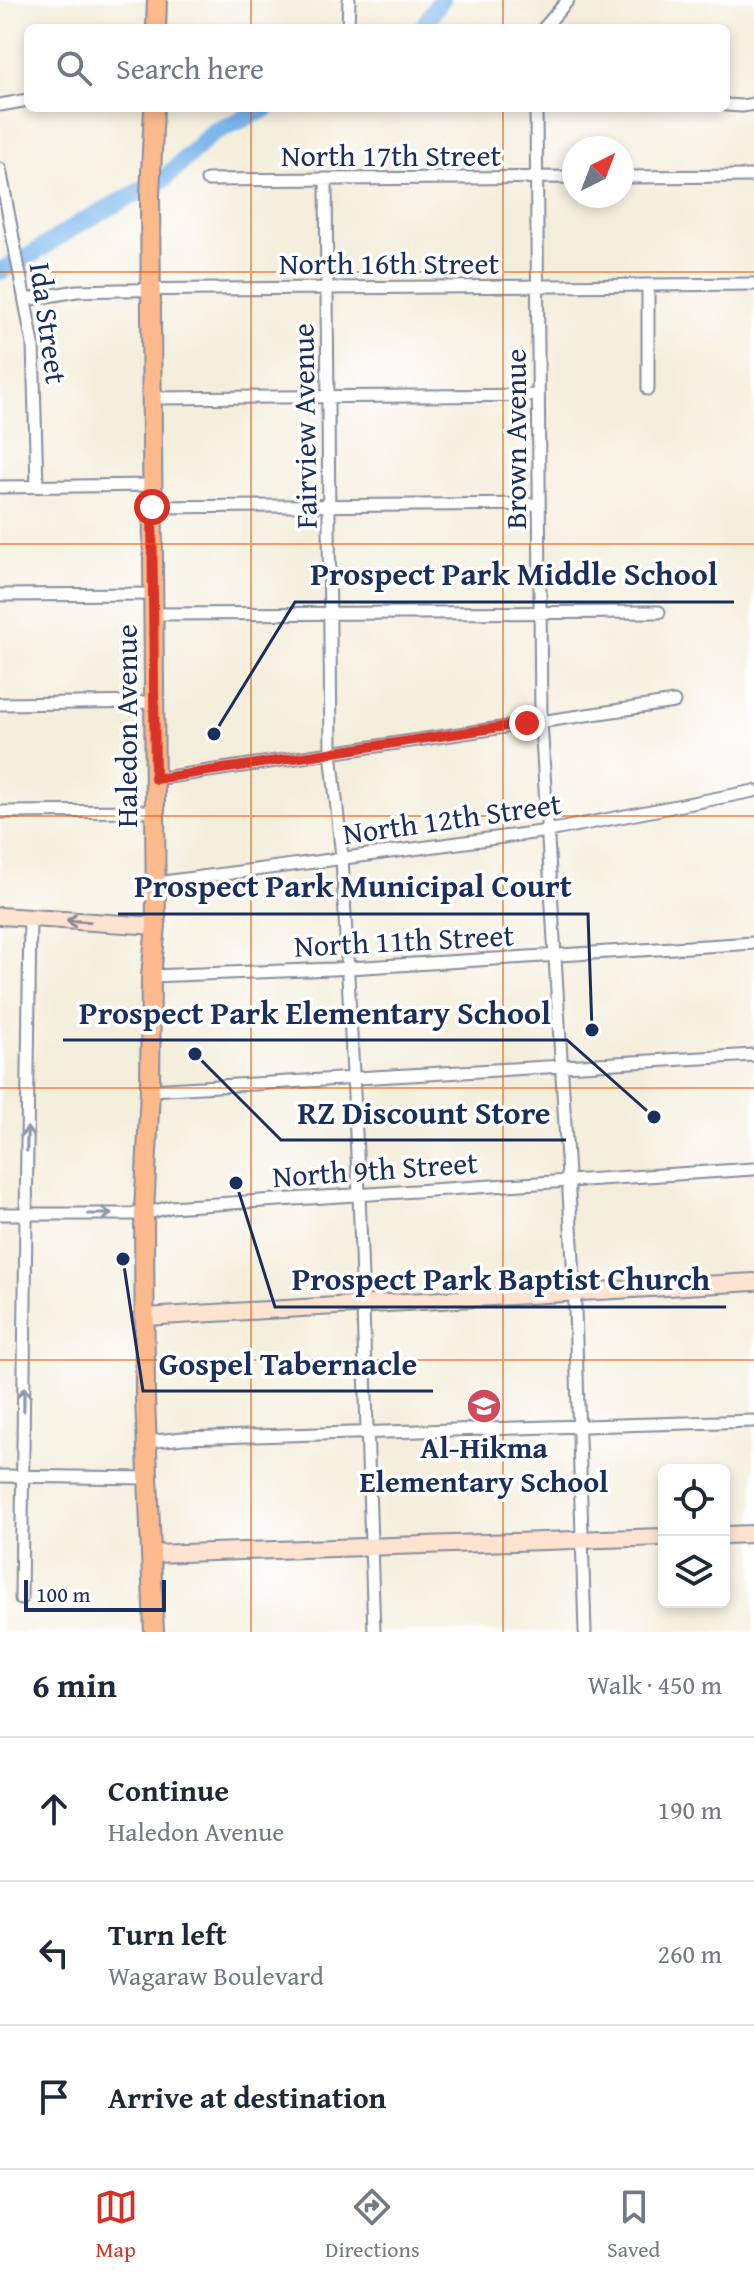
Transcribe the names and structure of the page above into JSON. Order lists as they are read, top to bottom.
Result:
{
  "streets": {
    "main road": ["Haledon Avenue"],
    "street": [
      "North 17th Street",
      "North 16th Street",
      "Ida Street",
      "Fairview Avenue",
      "Brown Avenue",
      "North 12th Street",
      "North 11th Street",
      "North 9th Street"
    ]
  },
  "crossings": [
    ["North 17th Street", "Fairview Avenue"],
    ["North 17th Street", "Brown Avenue"],
    ["North 16th Street", "Ida Street"],
    ["North 16th Street", "Fairview Avenue"],
    ["North 16th Street", "Brown Avenue"],
    ["North 16th Street", "Haledon Avenue"],
    ["Fairview Avenue", "North 12th Street"],
    ["Fairview Avenue", "North 11th Street"],
    ["Fairview Avenue", "North 9th Street"],
    ["Brown Avenue", "North 12th Street"],
    ["Brown Avenue", "North 11th Street"],
    ["Brown Avenue", "North 9th Street"],
    ["Haledon Avenue", "North 12th Street"],
    ["Haledon Avenue", "North 11th Street"],
    ["Haledon Avenue", "North 9th Street"]
  ],
  "places": {
    "other": [
      "Prospect Park Middle School",
      "Prospect Park Municipal Court",
      "RZ Discount Store",
      "Prospect Park Elementary School",
      "Prospect Park Baptist Church",
      "Gospel Tabernacle"
    ],
    "school or university": ["Al-Hikma Elementary School"]
  },
  "scale_bar": "100 m",
  "north": "top right",
  "page": {
    "search": "Search here",
    "scale": "100 m",
    "heading": ["6 min", "Walk · 450 m"],
    "list": [
      ["Continue", "Haledon Avenue", "190 m"],
      ["Turn left", "Wagaraw Boulevard", "260 m"],
      "Arrive at destination"
    ],
    "nav": ["Map", "Directions", "Saved"]
  }
}
